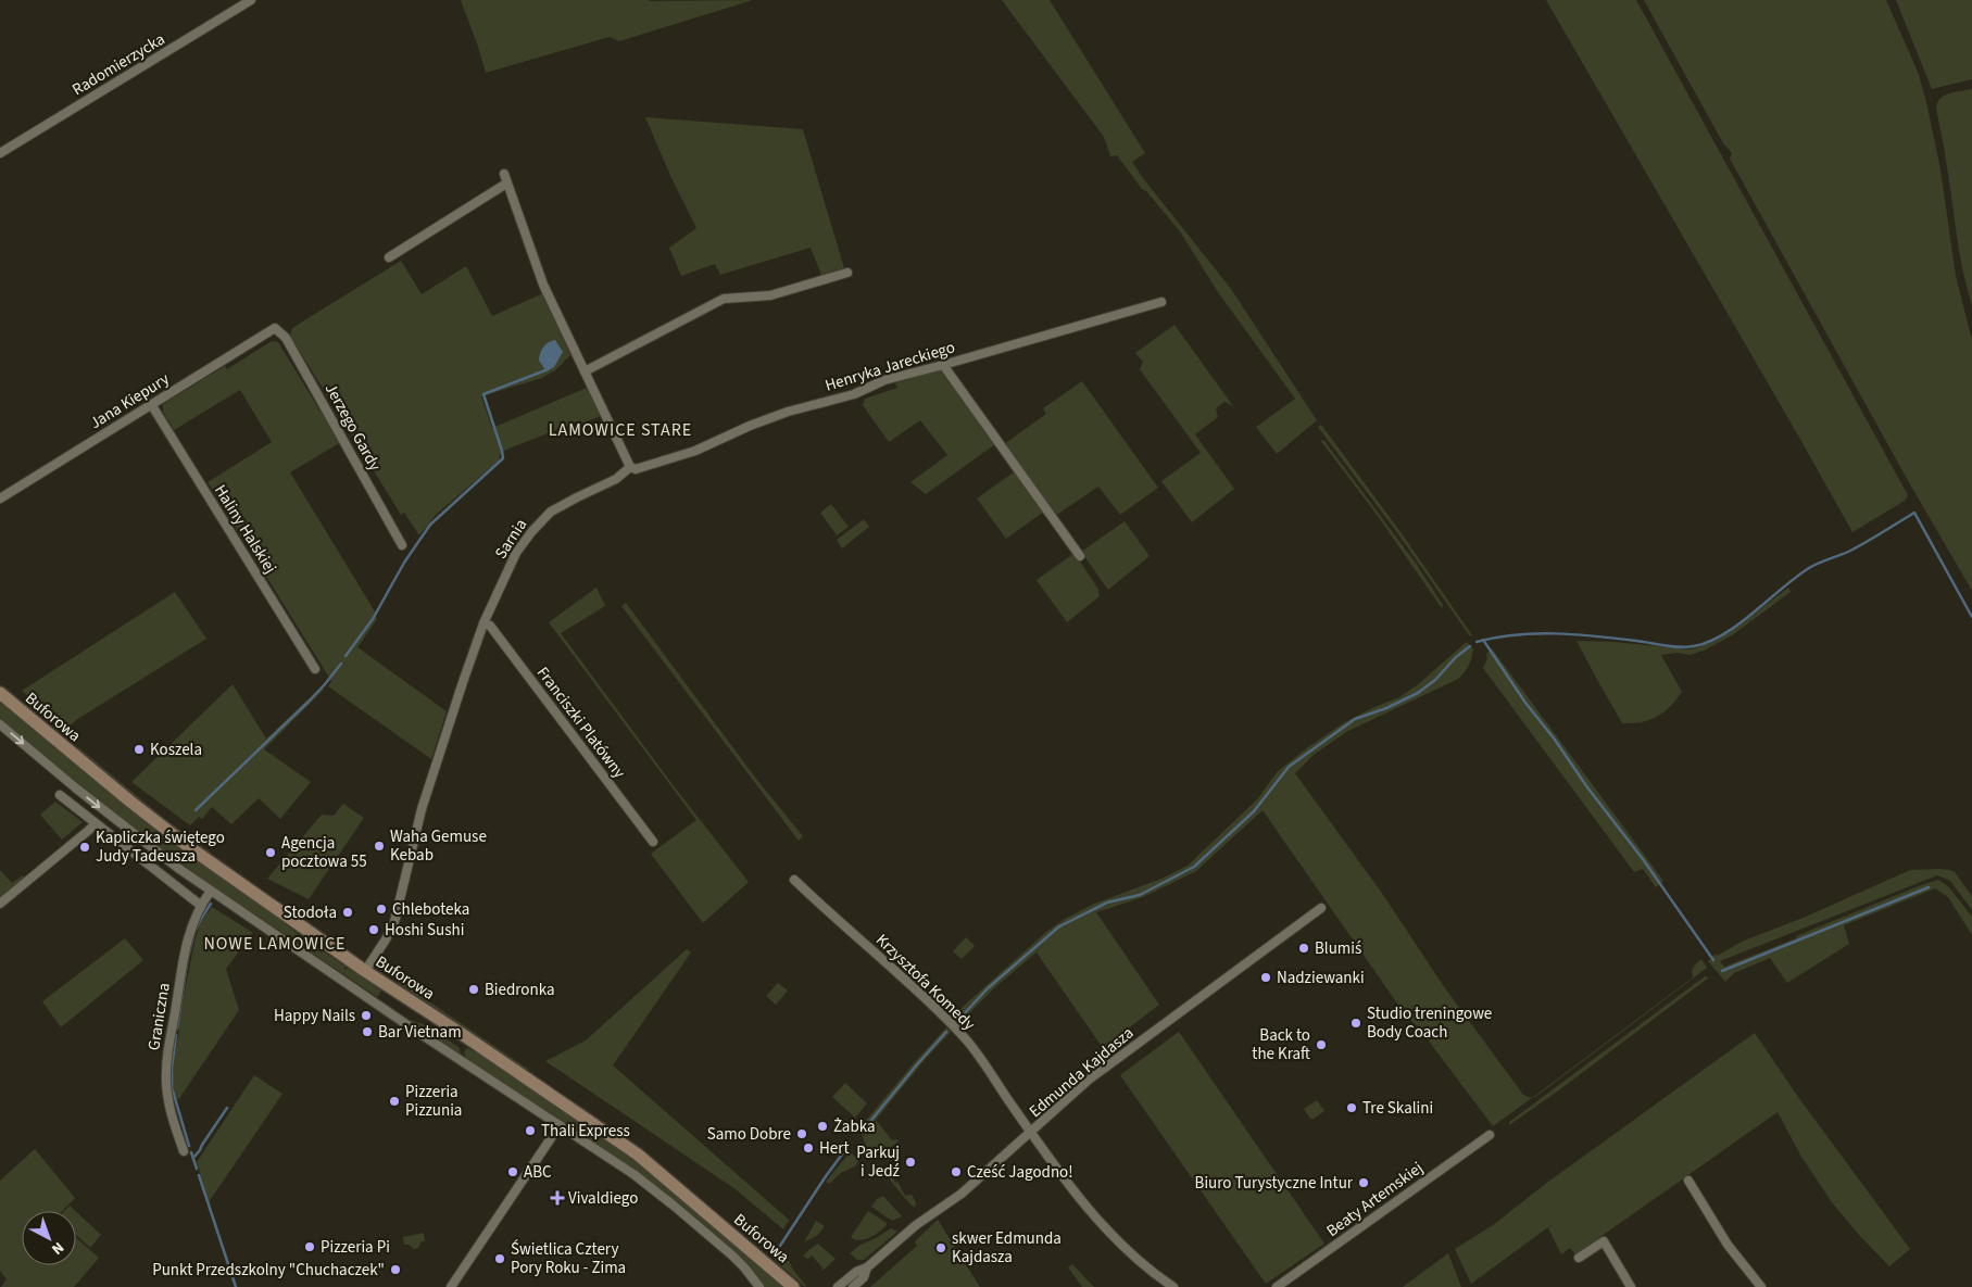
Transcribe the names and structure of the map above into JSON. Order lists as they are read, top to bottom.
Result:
{
  "streets": {
    "main road": ["Buforowa"],
    "street": [
      "Radomierzycka",
      "Henryka Jareckiego",
      "Jana Kiepury",
      "Jerzego Gardy",
      "Haliny Halskiej",
      "Sarnia",
      "Franciszki Platówny",
      "Krzysztofa Komedy",
      "Graniczna",
      "Edmunda Kajdasza",
      "Beaty Artemskiej"
    ]
  },
  "crossings": [
    ["Henryka Jareckiego", "Sarnia"],
    ["Jana Kiepury", "Jerzego Gardy"],
    ["Jana Kiepury", "Haliny Halskiej"],
    ["Sarnia", "Buforowa"],
    ["Sarnia", "Franciszki Platówny"],
    ["Buforowa", "Graniczna"],
    ["Krzysztofa Komedy", "Edmunda Kajdasza"]
  ],
  "districts": ["LAMOWICE STARE", "NOWE LAMOWICE"],
  "places": {
    "other": [
      "Koszela",
      "Waha Gemuse Kebab",
      "Kapliczka świętego Judy Tadeusza",
      "Agencja pocztowa 55",
      "Chleboteka",
      "Stodoła",
      "Hoshi Sushi",
      "Blumiś",
      "Nadziewanki",
      "Biedronka",
      "Happy Nails",
      "Studio treningowe Body Coach",
      "Bar Vietnam",
      "Back to the Kraft",
      "Pizzeria Pizzunia",
      "Tre Skalini",
      "Żabka",
      "Thali Express",
      "Samo Dobre",
      "Hert",
      "Parkuj i Jedź",
      "ABC",
      "Cześć Jagodno!",
      "Biuro Turystyczne Intur",
      "Pizzeria Pi",
      "skwer Edmunda Kajdasza",
      "Świetlica Cztery Pory Roku - Zima",
      "Punkt Przedszkolny \"Chuchaczek\""
    ],
    "health": ["Vivaldiego"]
  },
  "north": "bottom right"
}
